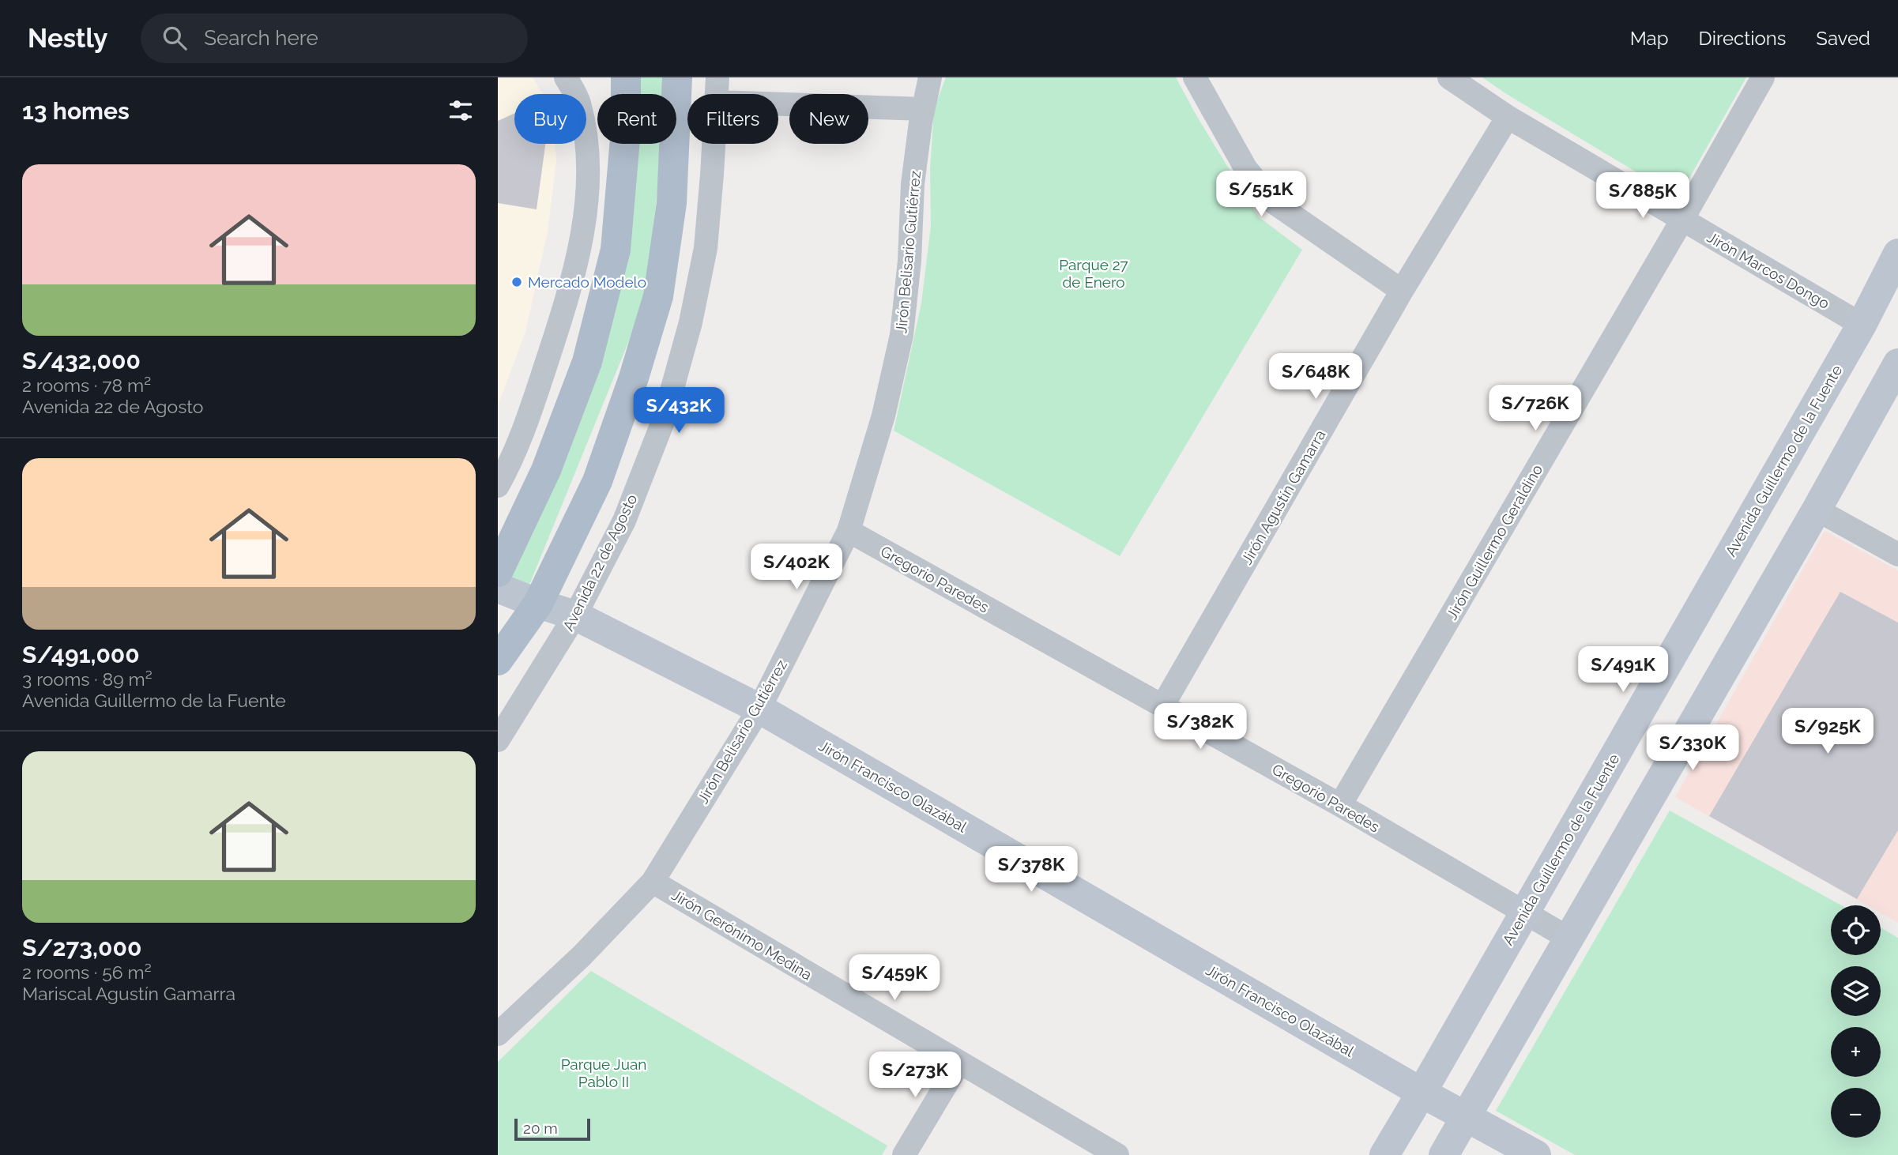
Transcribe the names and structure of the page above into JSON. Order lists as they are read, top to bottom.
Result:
{
  "streets": {
    "main road": ["Avenida Guillermo de la Fuente", "Jirón Francisco Olazábal"],
    "street": [
      "Jirón Belisario Gutiérrez",
      "Jirón Marcos Dongo",
      "Jirón Agustín Gamarra",
      "Jirón Guillermo Geraldino",
      "Avenida 22 de Agosto",
      "Gregorio Paredes",
      "Jirón Gerónimo Medina"
    ]
  },
  "crossings": [
    ["Jirón Belisario Gutiérrez", "Gregorio Paredes"],
    ["Jirón Belisario Gutiérrez", "Jirón Francisco Olazábal"],
    ["Jirón Belisario Gutiérrez", "Jirón Gerónimo Medina"],
    ["Jirón Marcos Dongo", "Avenida Guillermo de la Fuente"],
    ["Jirón Marcos Dongo", "Jirón Agustín Gamarra"],
    ["Jirón Marcos Dongo", "Jirón Guillermo Geraldino"],
    ["Avenida Guillermo de la Fuente", "Gregorio Paredes"],
    ["Avenida Guillermo de la Fuente", "Jirón Francisco Olazábal"],
    ["Jirón Agustín Gamarra", "Gregorio Paredes"],
    ["Jirón Guillermo Geraldino", "Gregorio Paredes"],
    ["Avenida 22 de Agosto", "Jirón Francisco Olazábal"]
  ],
  "parks": ["Parque 27 de Enero", "Parque Juan Pablo II"],
  "places": ["Mercado Modelo"],
  "scale_bar": "20 m",
  "page": {
    "header": "Nestly",
    "search": "Search here",
    "nav": ["Map", "Directions", "Saved"],
    "heading": "13 homes",
    "chip": [
      "Buy",
      "Rent",
      "Filters",
      "New"
    ],
    "list": [
      {
        "name": "S/432,000",
        "note": "2 rooms · 78 m² · Avenida 22 de Agosto"
      },
      {
        "name": "S/491,000",
        "note": "3 rooms · 89 m² · Avenida Guillermo de la Fuente"
      },
      {
        "name": "S/273,000",
        "note": "2 rooms · 56 m² · Mariscal Agustín Gamarra"
      }
    ],
    "price": [
      "S/551K",
      "S/885K",
      "S/648K",
      "S/726K",
      "S/432K",
      "S/402K",
      "S/491K",
      "S/382K",
      "S/925K",
      "S/330K",
      "S/378K",
      "S/459K",
      "S/273K"
    ],
    "map_buttons": ["+", "−"],
    "scale": "20 m"
  }
}
